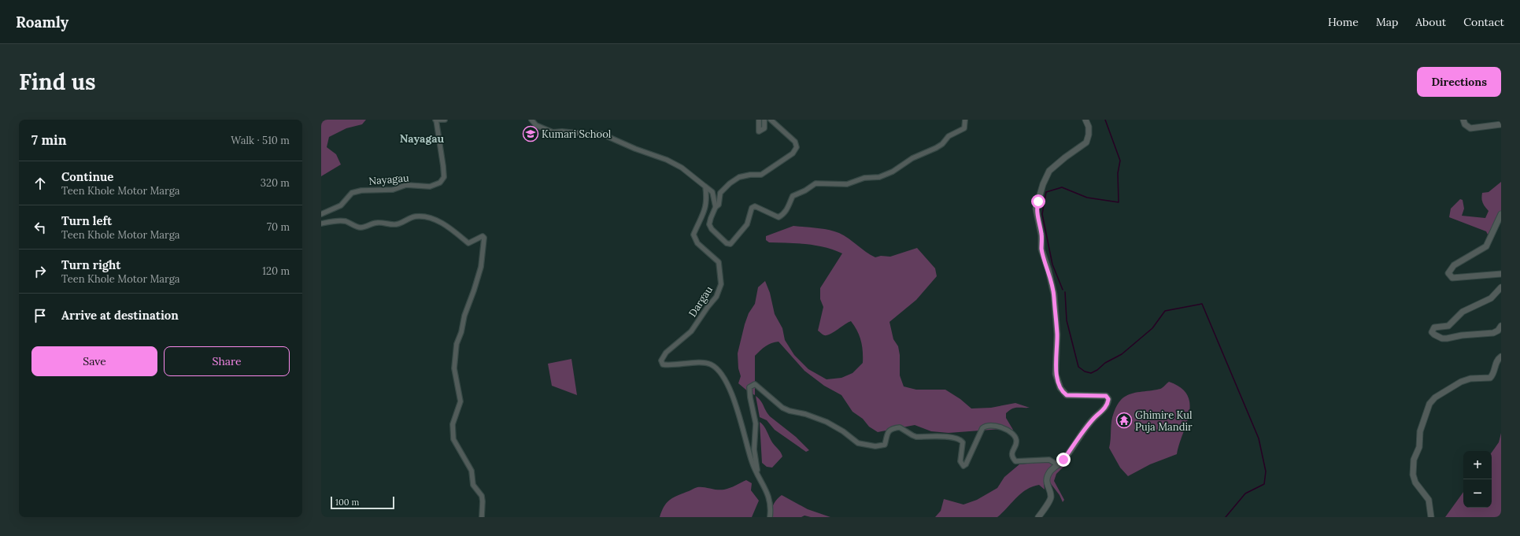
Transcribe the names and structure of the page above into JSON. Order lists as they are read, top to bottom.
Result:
{
  "streets": {
    "street": ["Nayagau", "Dargau"]
  },
  "districts": ["Nayagau"],
  "places": {
    "school or university": ["Kumari School"],
    "temple": ["Ghimire Kul Puja Mandir"]
  },
  "scale_bar": "100 m",
  "page": {
    "header": "Roamly",
    "nav": [
      "Home",
      "Map",
      "About",
      "Contact"
    ],
    "buttons": [
      "Directions",
      ["Save", "Share"]
    ],
    "title": "Find us",
    "heading": ["7 min", "Walk · 510 m"],
    "list": [
      ["Continue", "Teen Khole Motor Marga", "320 m"],
      ["Turn left", "Teen Khole Motor Marga", "70 m"],
      ["Turn right", "Teen Khole Motor Marga", "120 m"],
      "Arrive at destination"
    ],
    "map_buttons": ["+", "−"],
    "scale": "100 m"
  }
}
